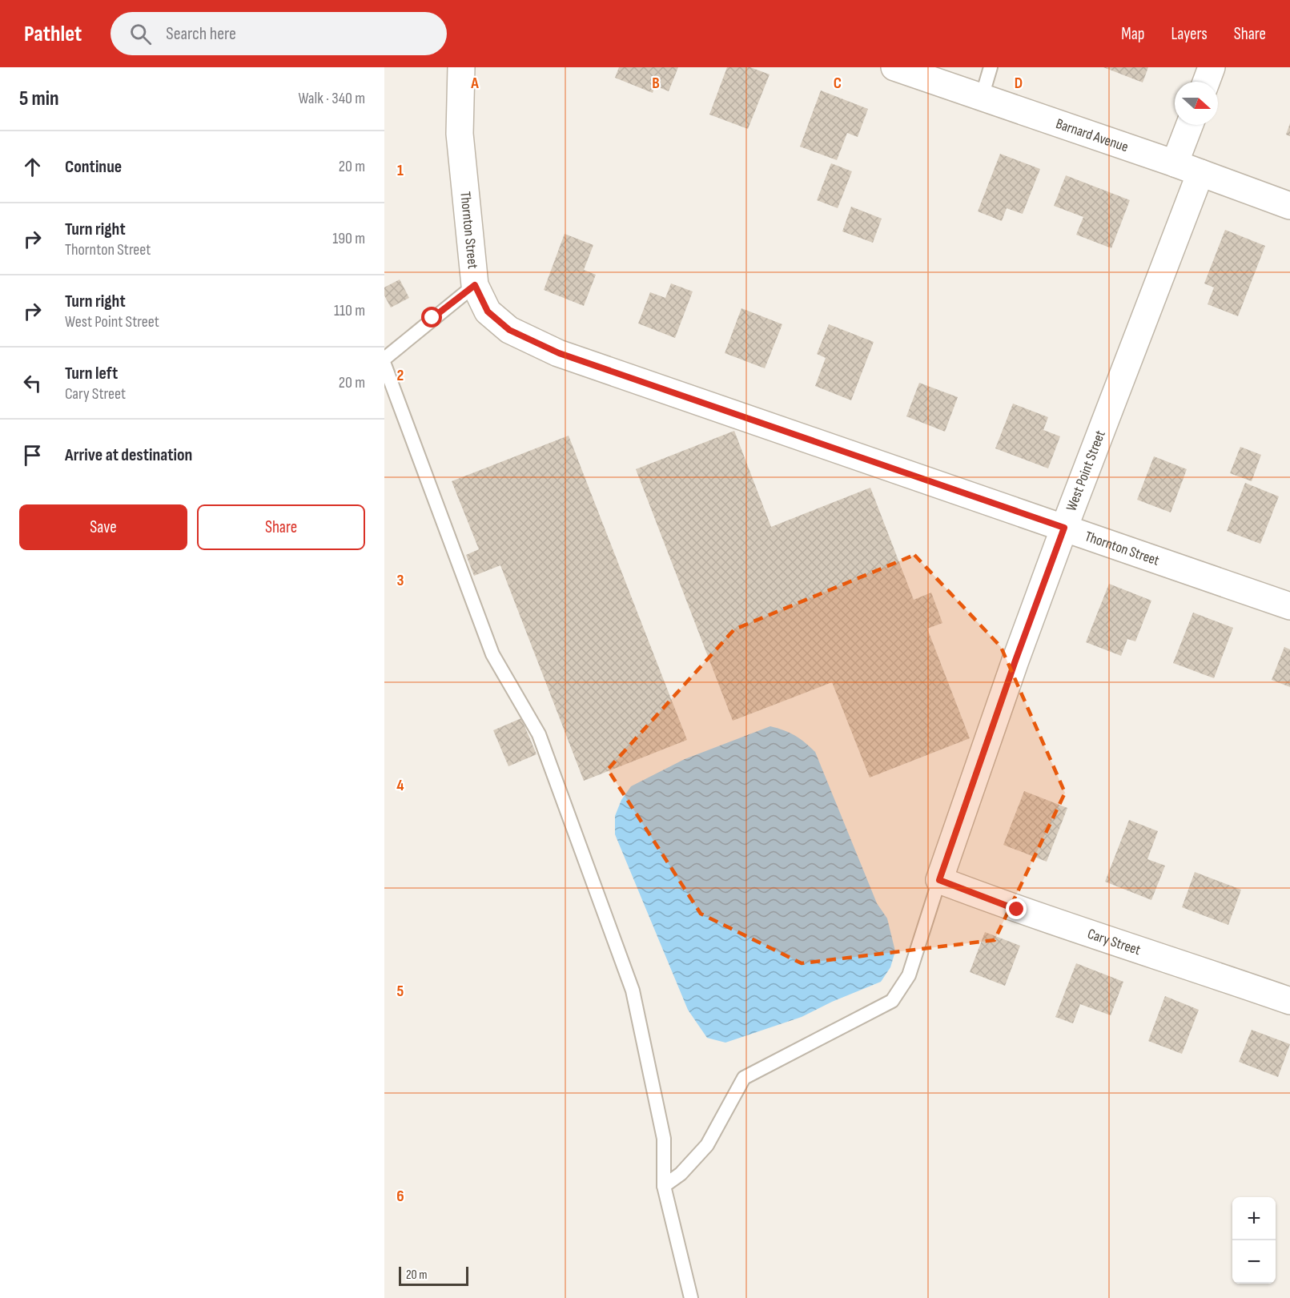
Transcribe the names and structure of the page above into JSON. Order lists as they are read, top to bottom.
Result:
{
  "streets": {
    "street": [
      "Barnard Avenue",
      "Thornton Street",
      "West Point Street",
      "Cary Street"
    ]
  },
  "crossings": [
    ["Barnard Avenue", "West Point Street"],
    ["Thornton Street", "West Point Street"],
    ["West Point Street", "Cary Street"]
  ],
  "scale_bar": "20 m",
  "north": "right",
  "page": {
    "header": "Pathlet",
    "search": "Search here",
    "nav": ["Map", "Layers", "Share"],
    "heading": ["5 min", "Walk · 340 m"],
    "list": [
      ["Continue", "20 m"],
      ["Turn right", "Thornton Street", "190 m"],
      ["Turn right", "West Point Street", "110 m"],
      ["Turn left", "Cary Street", "20 m"],
      "Arrive at destination"
    ],
    "buttons": ["Save", "Share"],
    "map_buttons": ["+", "−"],
    "scale": "20 m"
  },
  "grid": {
    "columns": [
      "A",
      "B",
      "C",
      "D"
    ],
    "rows": [
      "1",
      "2",
      "3",
      "4",
      "5",
      "6"
    ]
  }
}
